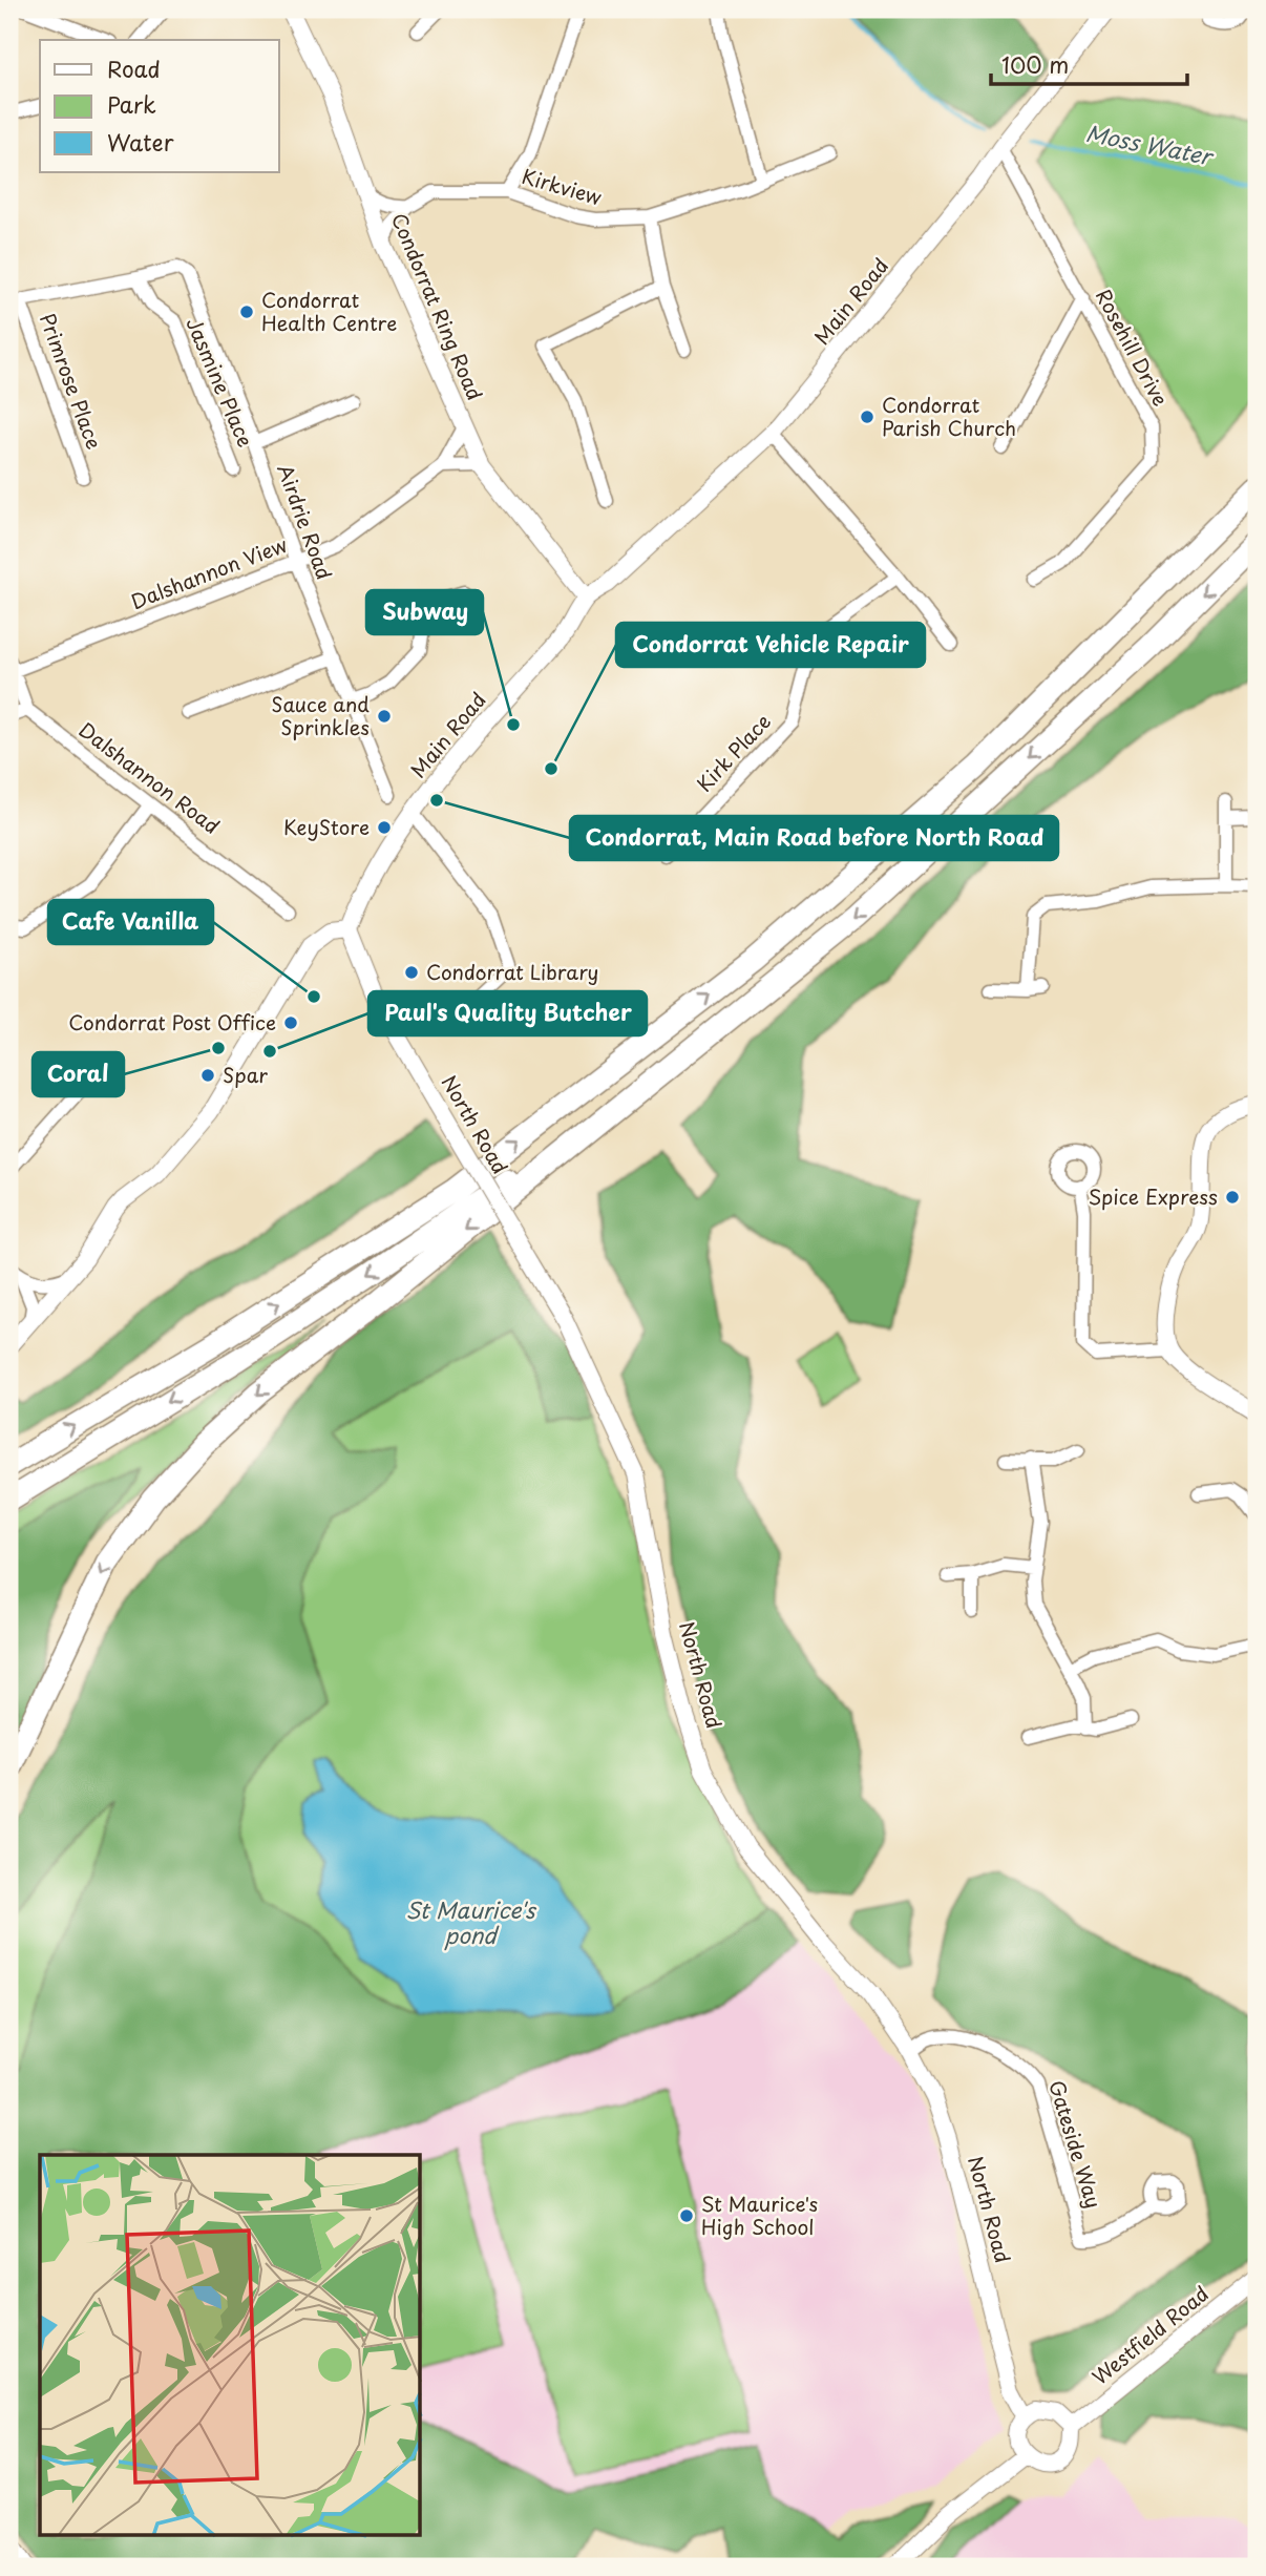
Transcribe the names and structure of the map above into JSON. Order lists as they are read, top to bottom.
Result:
{
  "streets": {
    "main road": [
      "Main Road",
      "Condorrat Ring Road",
      "North Road",
      "Westfield Road"
    ],
    "street": [
      "Kirkview",
      "Rosehill Drive",
      "Primrose Place",
      "Jasmine Place",
      "Airdrie Road",
      "Dalshannon View",
      "Kirk Place",
      "Dalshannon Road",
      "Gateside Way"
    ]
  },
  "crossings": [
    ["Main Road", "Condorrat Ring Road"],
    ["Main Road", "Rosehill Drive"],
    ["Main Road", "North Road"],
    ["Condorrat Ring Road", "Dalshannon View"],
    ["Jasmine Place", "Airdrie Road"],
    ["Airdrie Road", "Dalshannon View"],
    ["North Road", "Gateside Way"],
    ["North Road", "Westfield Road"]
  ],
  "water": ["Moss Water", "St Maurice's pond"],
  "places": [
    "Condorrat Health Centre",
    "Condorrat Parish Church",
    "Sauce and Sprinkles",
    "Subway",
    "Condorrat Vehicle Repair",
    "Condorrat, Main Road before North Road",
    "KeyStore",
    "Condorrat Library",
    "Cafe Vanilla",
    "Condorrat Post Office",
    "Coral",
    "Paul's Quality Butcher",
    "Spar",
    "Spice Express",
    "St Maurice's High School"
  ],
  "legend": ["Road", "Park", "Water"],
  "scale_bar": "100 m"
}
